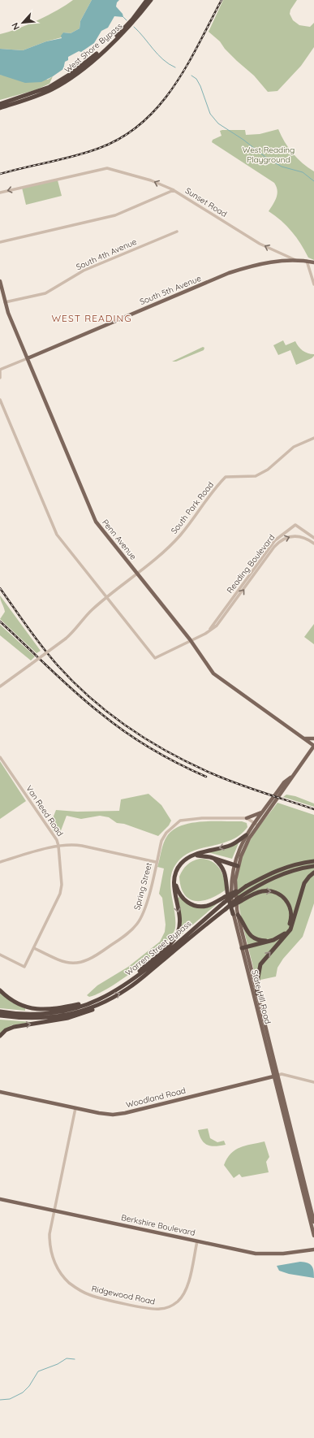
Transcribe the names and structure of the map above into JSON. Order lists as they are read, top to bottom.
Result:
{
  "streets": {
    "highway": ["West Shore Bypass", "Warren Street Bypass"],
    "main road": [
      "South 5th Avenue",
      "Penn Avenue",
      "State Hill Road",
      "Woodland Road",
      "Berkshire Boulevard"
    ],
    "street": [
      "Sunset Road",
      "South 4th Avenue",
      "South Park Road",
      "Reading Boulevard",
      "Van Reed Road",
      "Spring Street",
      "Ridgewood Road"
    ]
  },
  "crossings": [
    ["Sunset Road", "South 5th Avenue"],
    ["South 4th Avenue", "Penn Avenue"],
    ["South 5th Avenue", "Penn Avenue"],
    ["South Park Road", "Penn Avenue"],
    ["South Park Road", "Reading Boulevard"],
    ["Penn Avenue", "Reading Boulevard"],
    ["Penn Avenue", "State Hill Road"],
    ["Van Reed Road", "Spring Street"],
    ["State Hill Road", "Woodland Road"],
    ["Woodland Road", "Ridgewood Road"],
    ["Berkshire Boulevard", "Ridgewood Road"]
  ],
  "one_way": ["Sunset Road"],
  "districts": ["WEST READING"],
  "parks": ["West Reading Playground"],
  "north": "bottom left"
}
